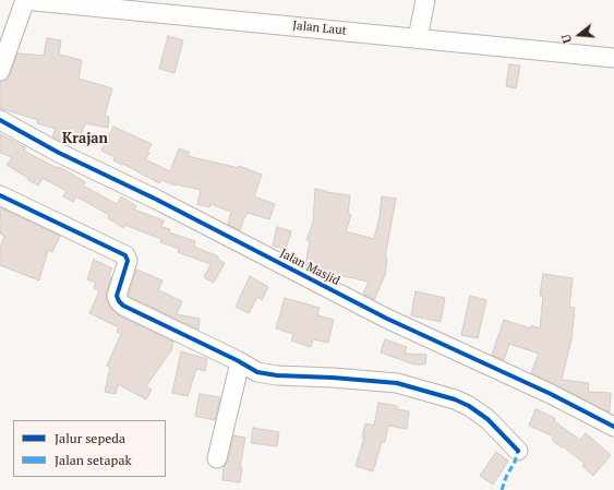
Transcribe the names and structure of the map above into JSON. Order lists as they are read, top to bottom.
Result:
{
  "streets": {
    "street": ["Jalan Laut", "Jalan Masjid"]
  },
  "districts": ["Krajan"],
  "legend": ["Jalur sepeda", "Jalan setapak"],
  "north": "left"
}
